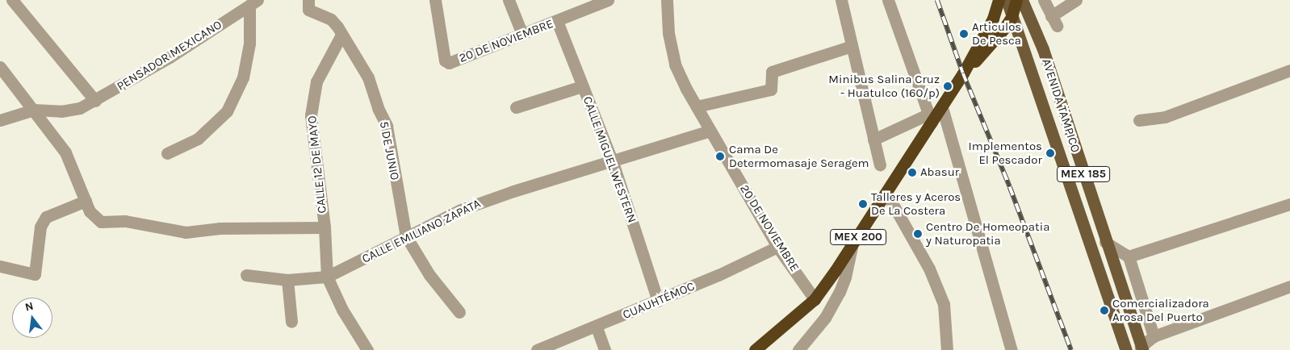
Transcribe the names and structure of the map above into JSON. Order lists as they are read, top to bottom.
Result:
{
  "streets": {
    "highway": ["MEX 200"],
    "main road": ["AVENIDA TAMPICO", "MEX 185"],
    "street": [
      "20 DE NOVIEMBRE",
      "PENSADOR MEXICANO",
      "5 DE JUNIO",
      "CALLE MIGUEL WESTERN",
      "CALLE 12 DE MAYO",
      "CALLE EMILIANO ZAPATA",
      "CUAUHTÉMOC"
    ]
  },
  "crossings": [
    ["20 DE NOVIEMBRE", "CALLE MIGUEL WESTERN"],
    ["20 DE NOVIEMBRE", "CALLE EMILIANO ZAPATA"],
    ["20 DE NOVIEMBRE", "MEX 200"],
    ["20 DE NOVIEMBRE", "CUAUHTÉMOC"],
    ["AVENIDA TAMPICO", "MEX 185"],
    ["AVENIDA TAMPICO", "MEX 200"],
    ["5 DE JUNIO", "CALLE 12 DE MAYO"],
    ["5 DE JUNIO", "CALLE EMILIANO ZAPATA"],
    ["CALLE MIGUEL WESTERN", "CALLE EMILIANO ZAPATA"],
    ["CALLE MIGUEL WESTERN", "CUAUHTÉMOC"],
    ["CALLE 12 DE MAYO", "CALLE EMILIANO ZAPATA"],
    ["MEX 185", "MEX 200"]
  ],
  "places": [
    "Articulos De Pesca",
    "Minibus Salina Cruz - Huatulco (160/p)",
    "Implementos El Pescador",
    "Cama De Determomasaje Seragem",
    "Abasur",
    "Talleres y Aceros De La Costera",
    "Centro De Homeopatia y Naturopatia",
    "Comercializadora Arosa Del Puerto"
  ],
  "north": "top"
}
